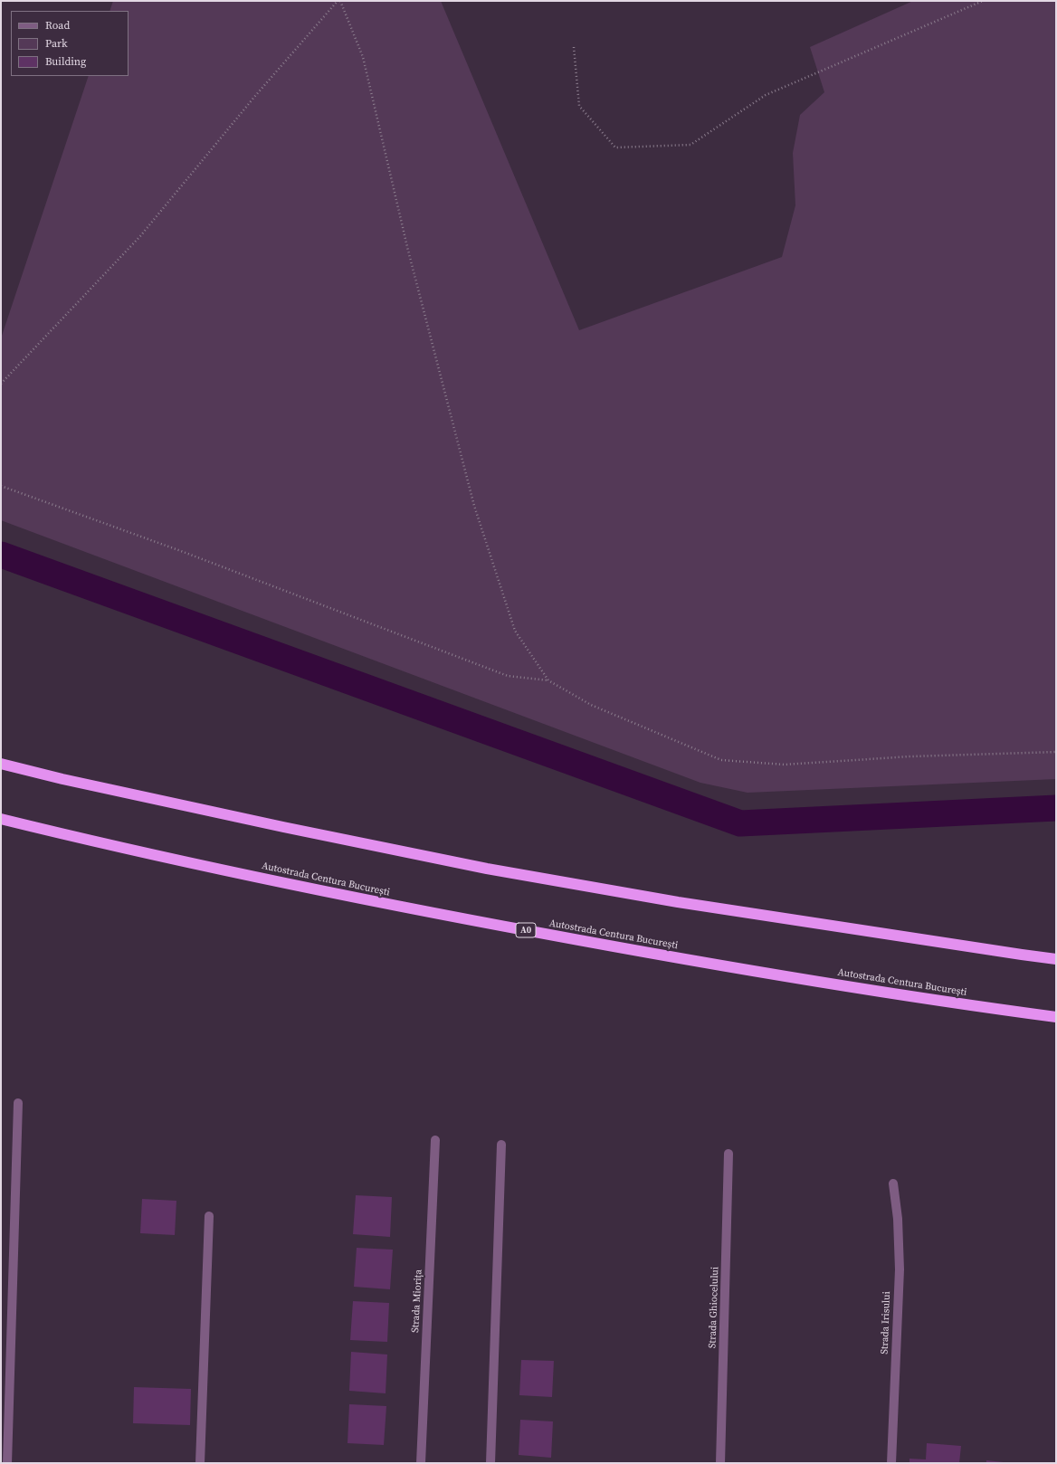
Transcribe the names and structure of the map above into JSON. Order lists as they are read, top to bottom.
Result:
{
  "streets": {
    "highway": ["Autostrada Centura București", "A0"],
    "street": ["Strada Miorița", "Strada Ghiocelului", "Strada Irisului"]
  },
  "legend": ["Road", "Park", "Building"]
}
